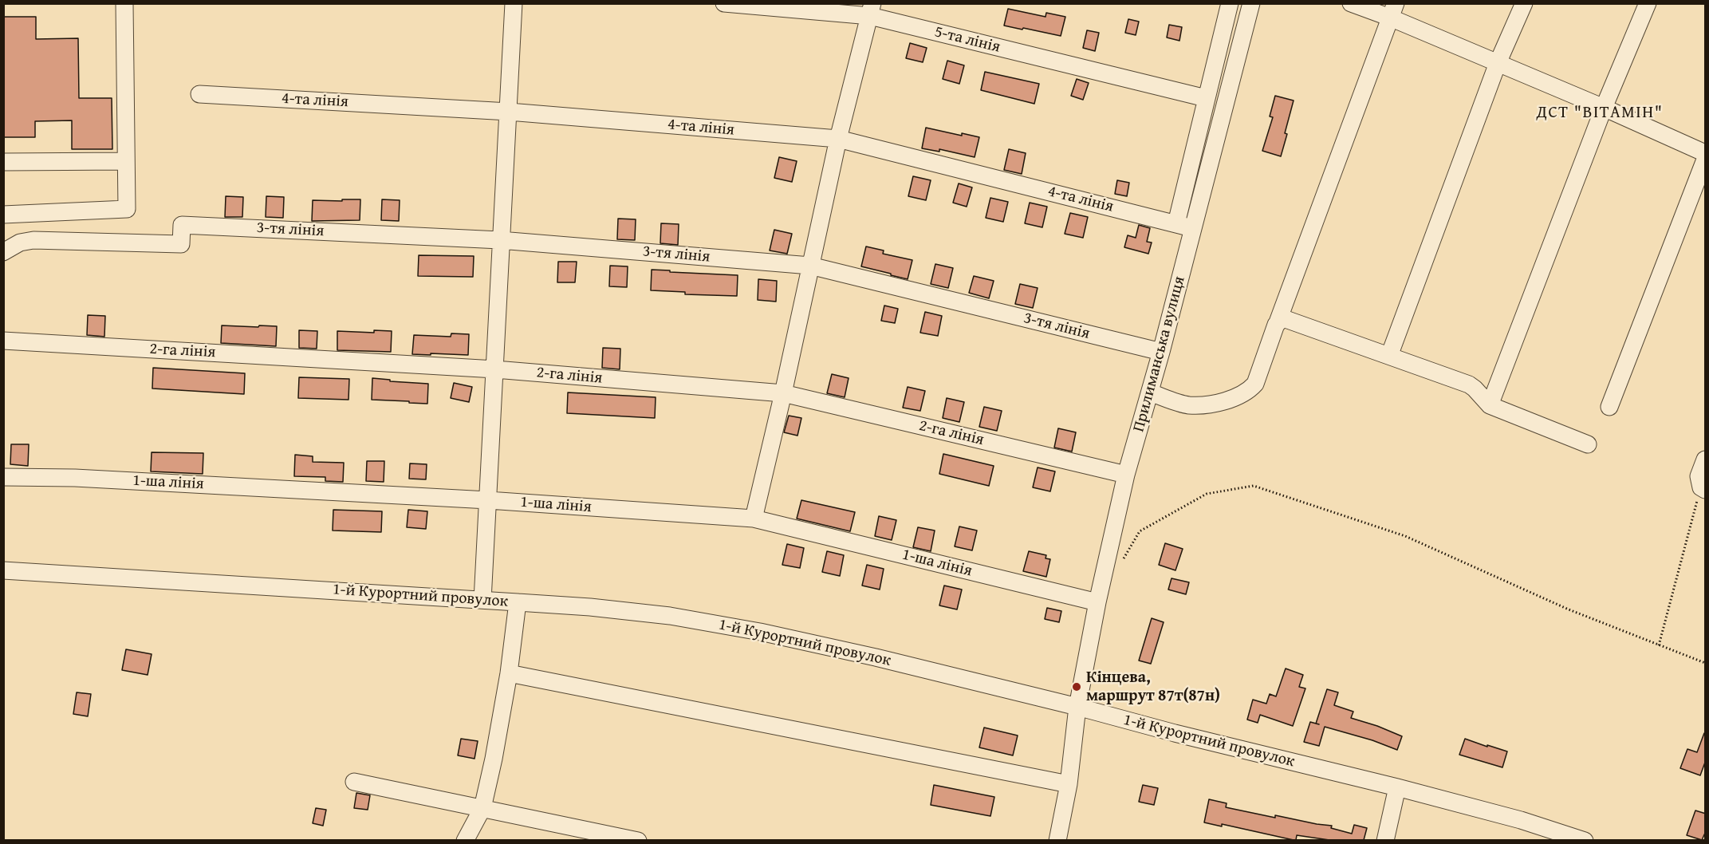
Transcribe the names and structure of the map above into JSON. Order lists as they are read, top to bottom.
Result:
{
  "streets": {
    "street": [
      "5-та лінія",
      "4-та лінія",
      "3-тя лінія",
      "2-га лінія",
      "Прилиманська вулиця",
      "1-ша лінія",
      "1-й Курортний провулок"
    ]
  },
  "crossings": [
    ["4-та лінія", "Прилиманська вулиця"],
    ["3-тя лінія", "Прилиманська вулиця"],
    ["2-га лінія", "Прилиманська вулиця"],
    ["Прилиманська вулиця", "1-ша лінія"],
    ["Прилиманська вулиця", "1-й Курортний провулок"]
  ],
  "districts": ["ДСТ \"ВІТАМІН\""],
  "places": ["Кінцева, маршрут 87т(87н)"]
}
